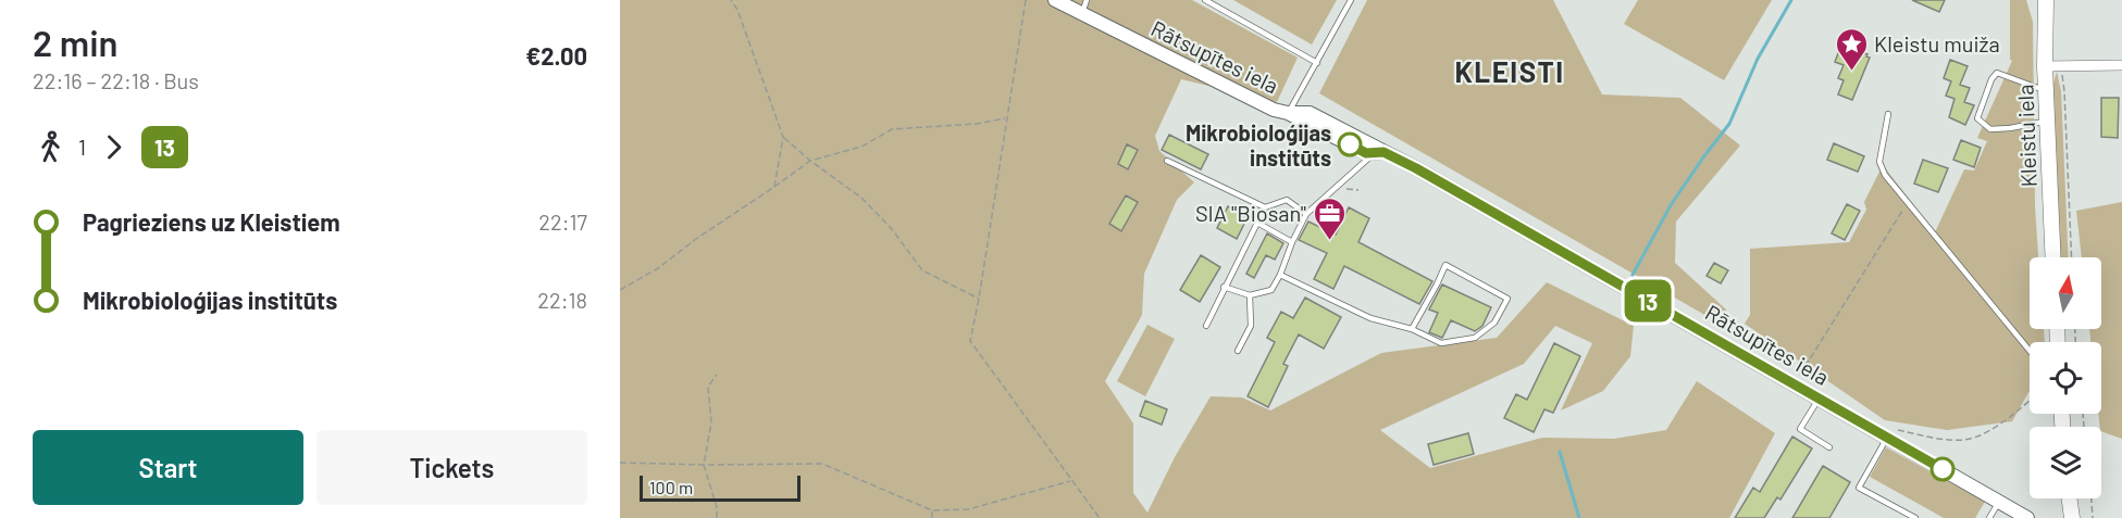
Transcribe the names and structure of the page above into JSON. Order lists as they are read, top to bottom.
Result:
{
  "streets": {
    "main road": ["Kleistu iela"],
    "street": ["Rātsupītes iela"]
  },
  "districts": ["KLEISTI"],
  "places": {
    "place": ["Kleistu muiža"],
    "other": ["Mikrobioloģijas institūts"],
    "office": ["SIA \"Biosan\""]
  },
  "lines": ["bus line 13"],
  "scale_bar": "100 m",
  "north": "top",
  "page": {
    "heading": ["2 min", "22:16 – 22:18 · Bus", "€2.00"],
    "on_map": "13",
    "legs": ["1", "13"],
    "list": [
      {
        "name": "Pagrieziens uz Kleistiem",
        "value": "22:17"
      },
      {
        "name": "Mikrobioloģijas institūts",
        "value": "22:18"
      }
    ],
    "buttons": ["Start", "Tickets"],
    "scale": "100 m"
  }
}
